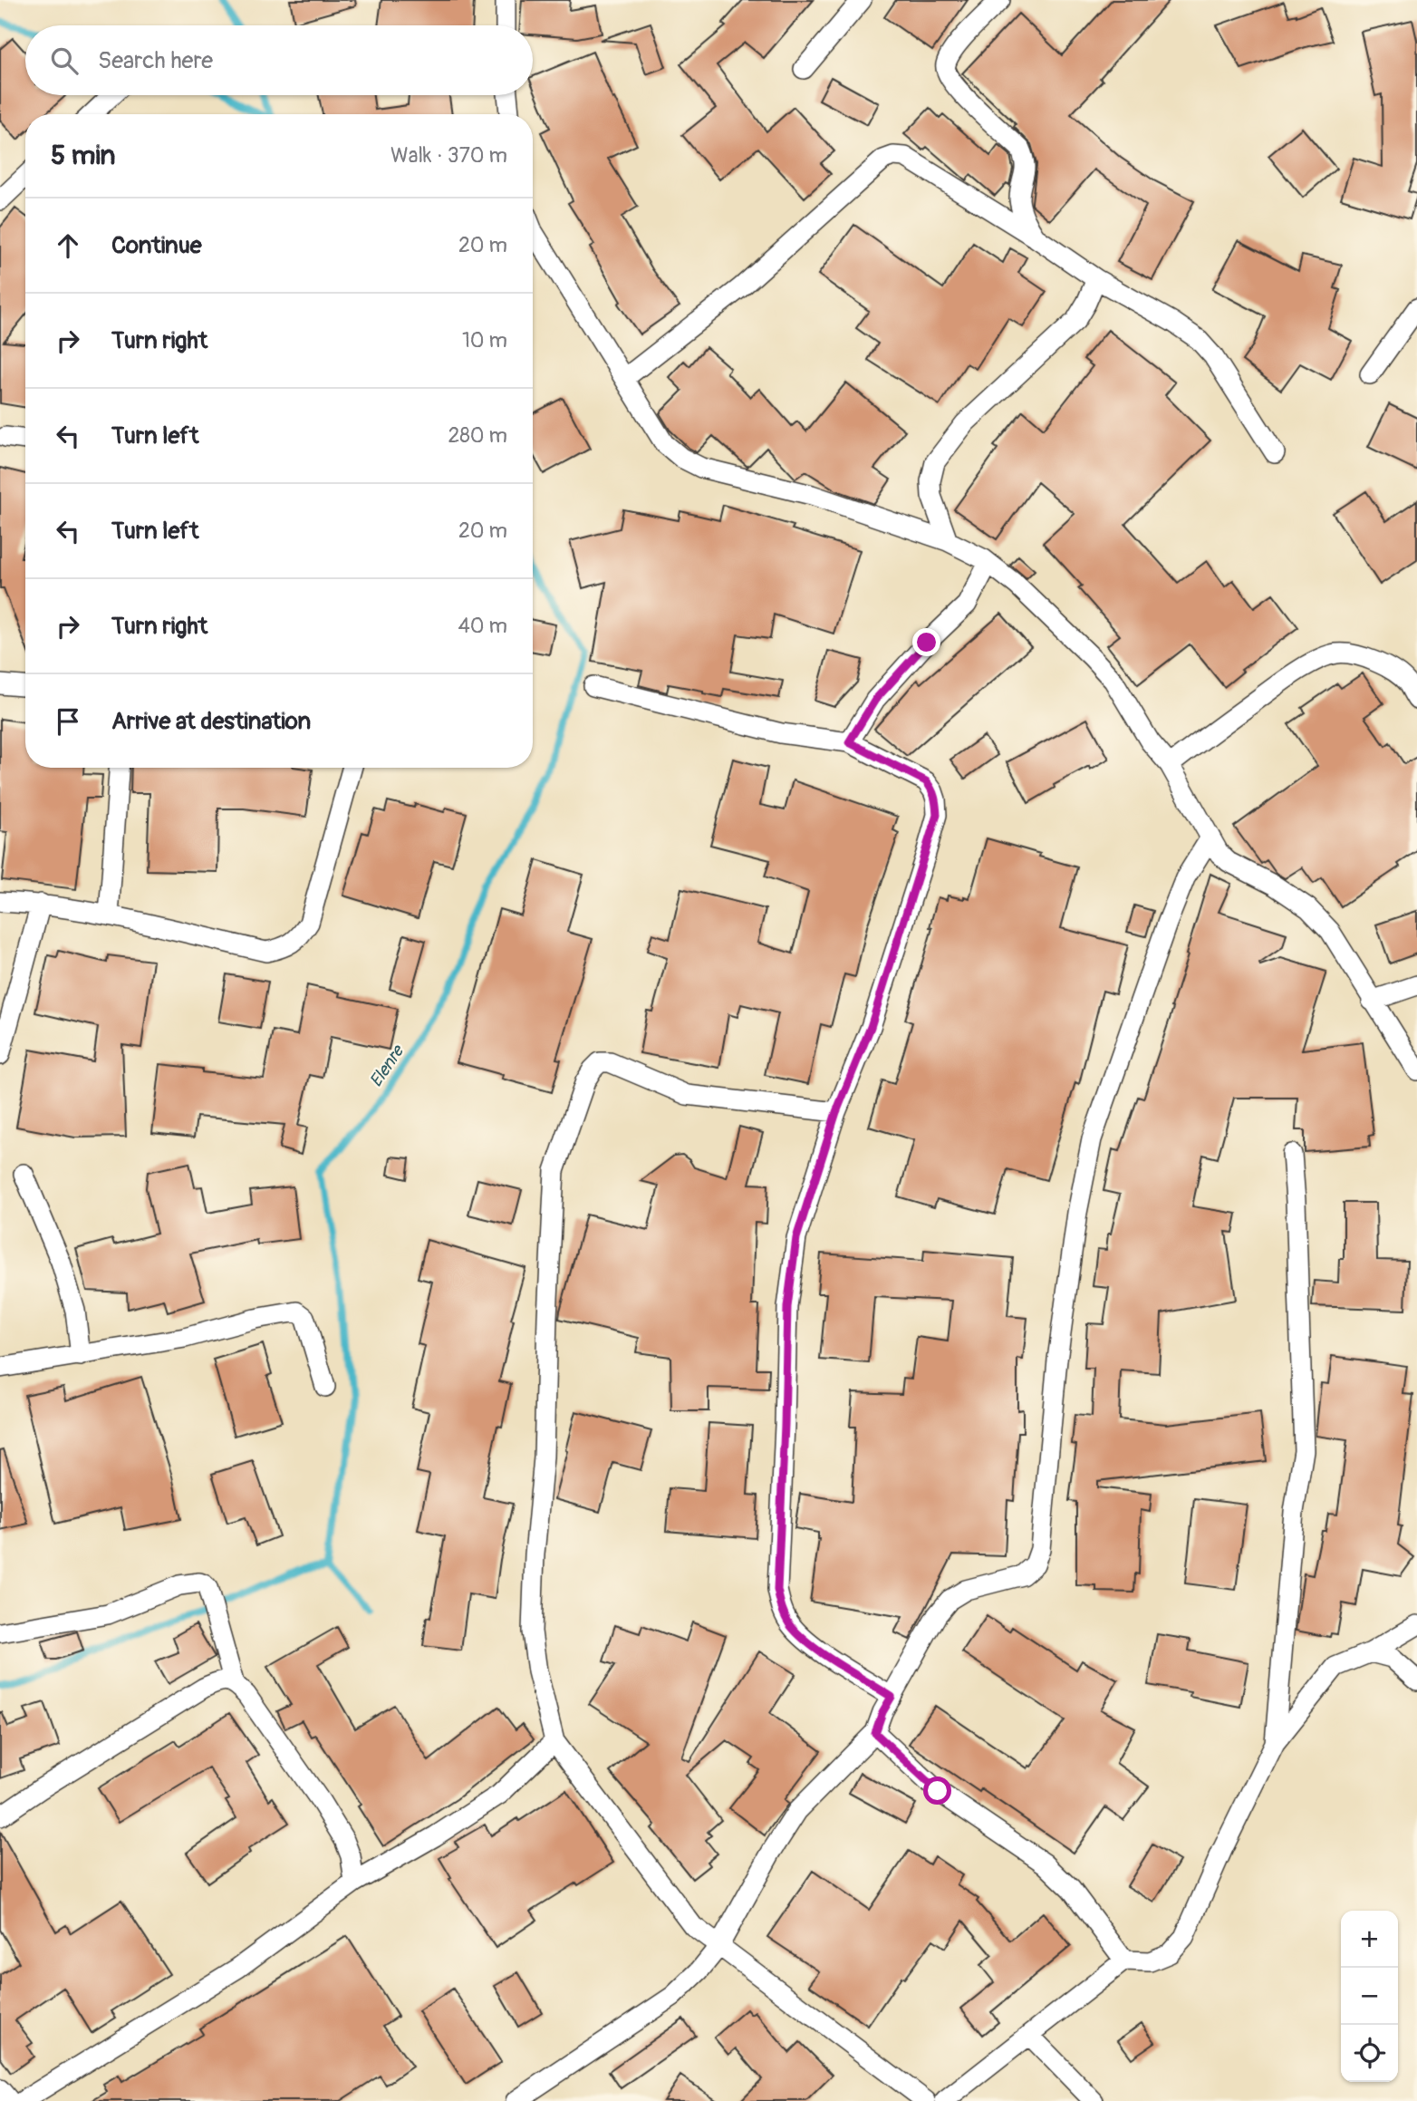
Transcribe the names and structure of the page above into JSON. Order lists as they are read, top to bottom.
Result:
{
  "water": ["Elenre"],
  "page": {
    "search": "Search here",
    "heading": ["5 min", "Walk · 370 m"],
    "list": [
      ["Continue", "20 m"],
      ["Turn right", "10 m"],
      ["Turn left", "280 m"],
      ["Turn left", "20 m"],
      ["Turn right", "40 m"],
      "Arrive at destination"
    ],
    "map_buttons": ["+", "−"]
  }
}
